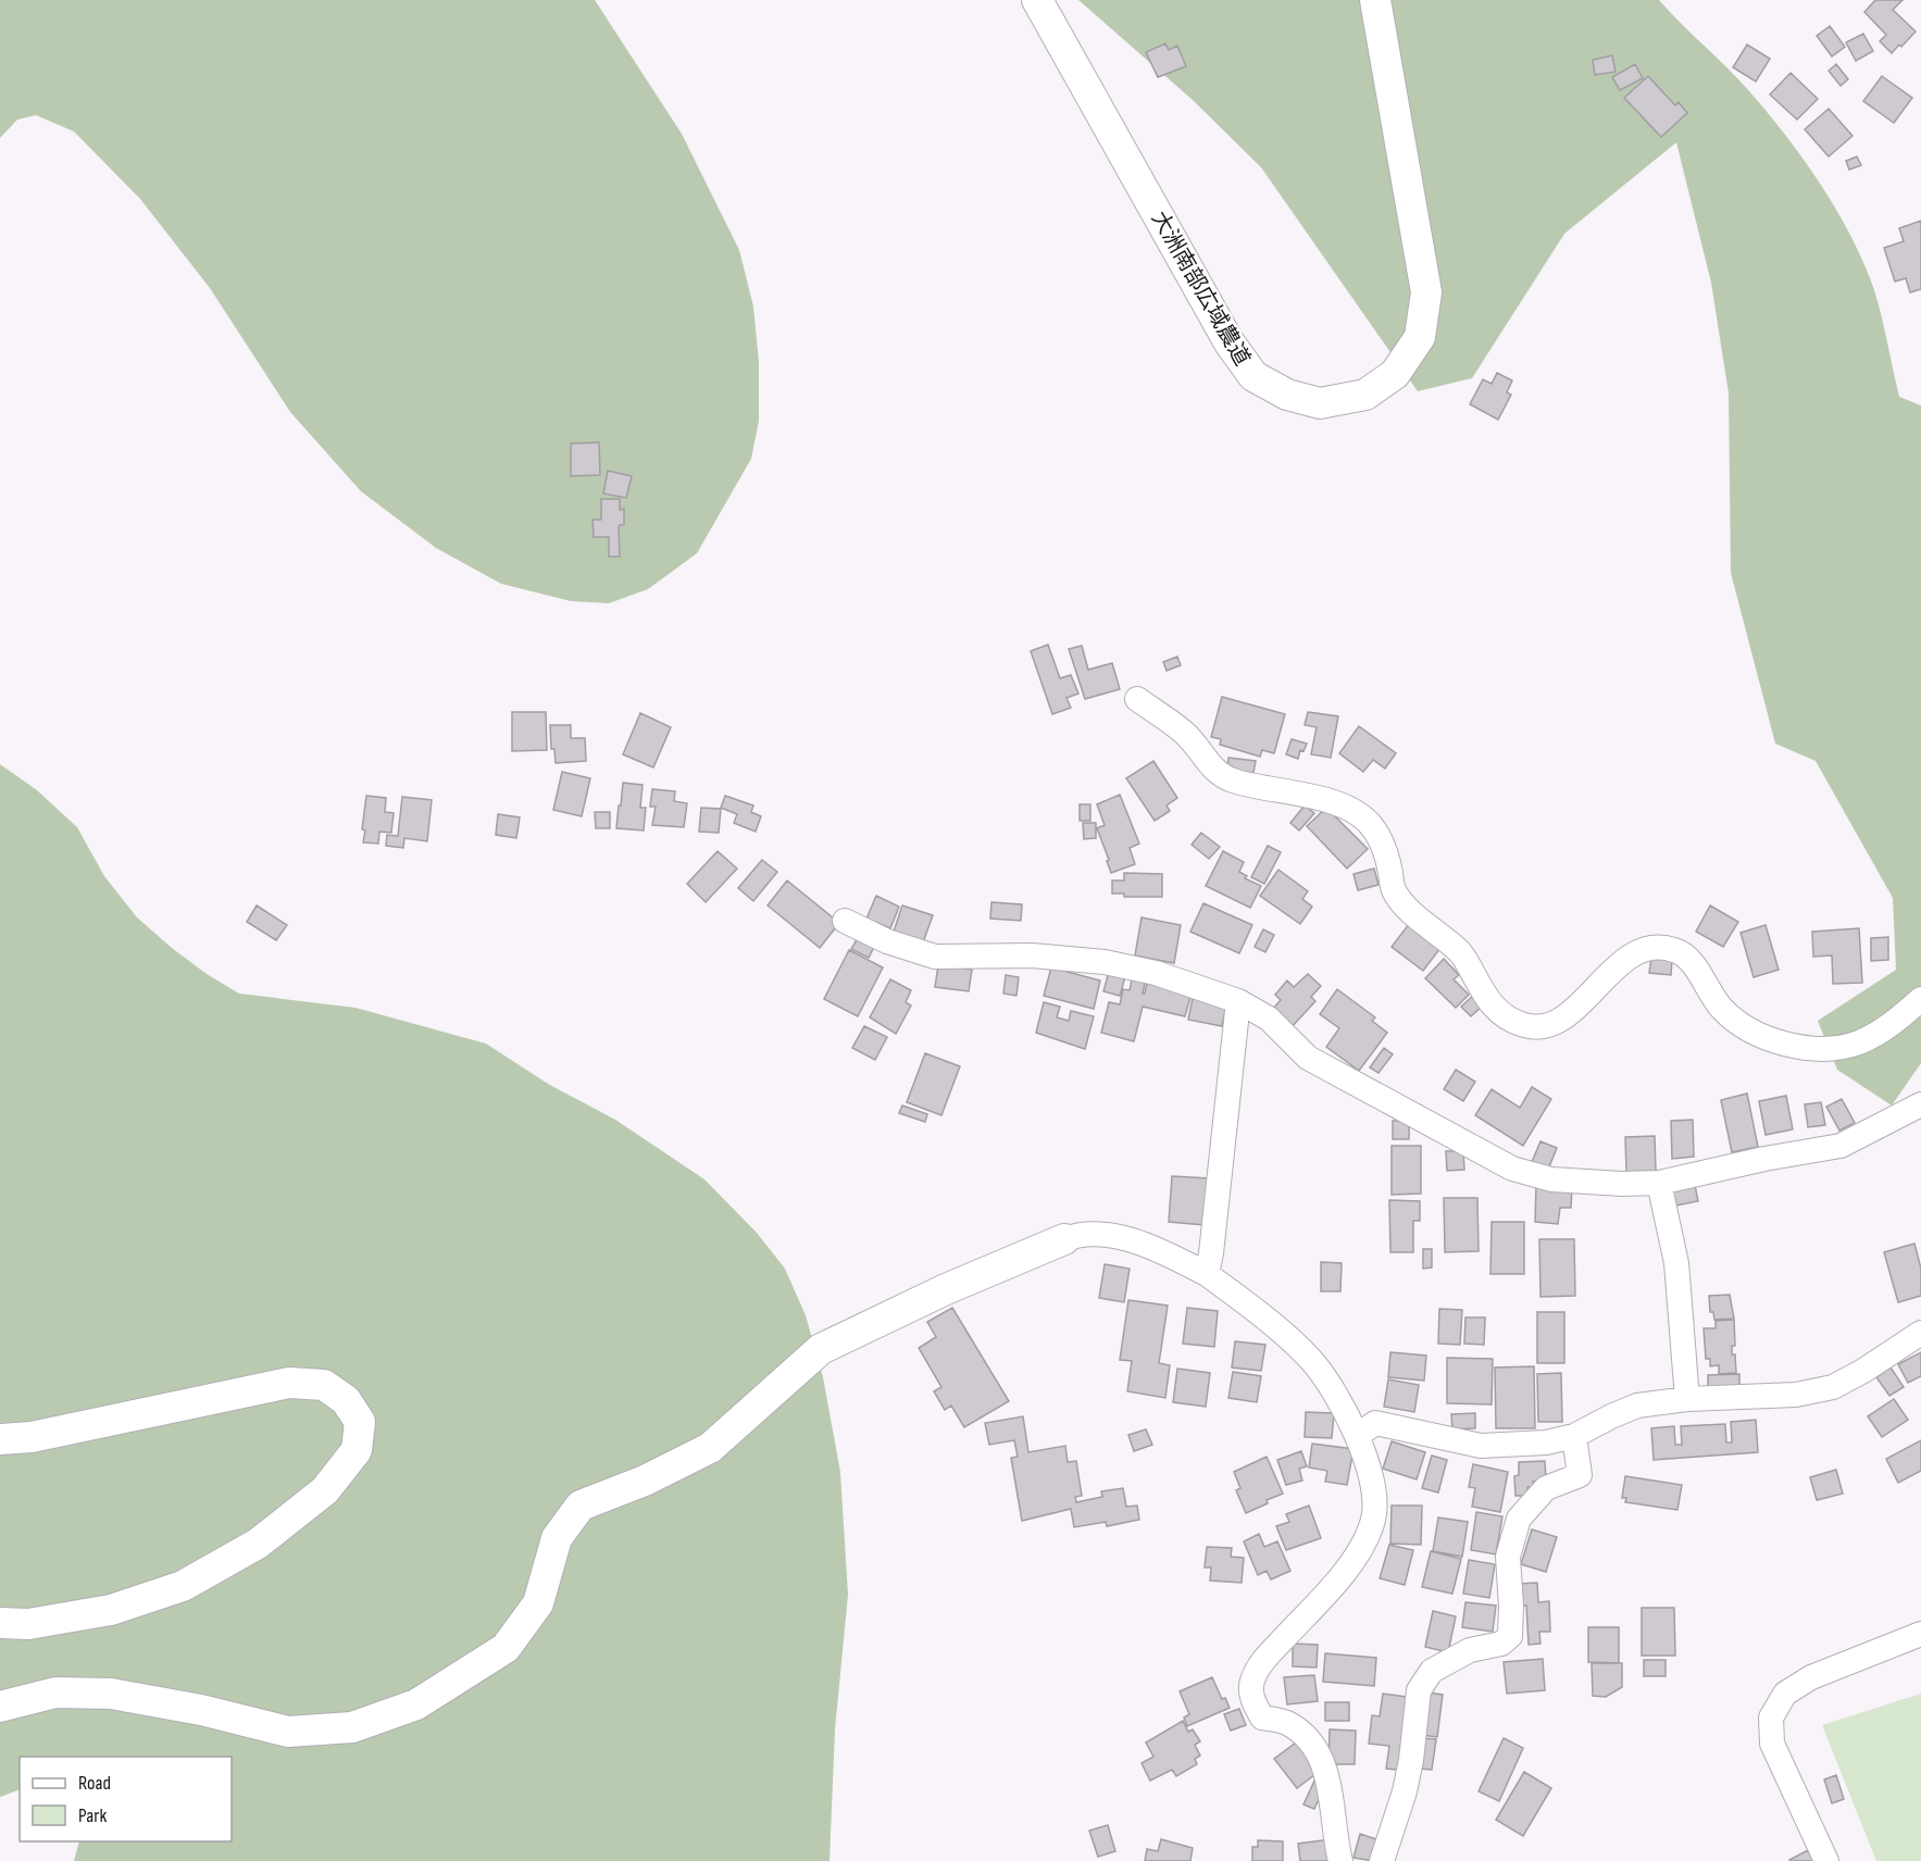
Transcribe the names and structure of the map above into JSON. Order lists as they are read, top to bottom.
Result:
{
  "streets": {
    "street": ["大洲南部広域農道"]
  },
  "legend": ["Road", "Park"]
}
